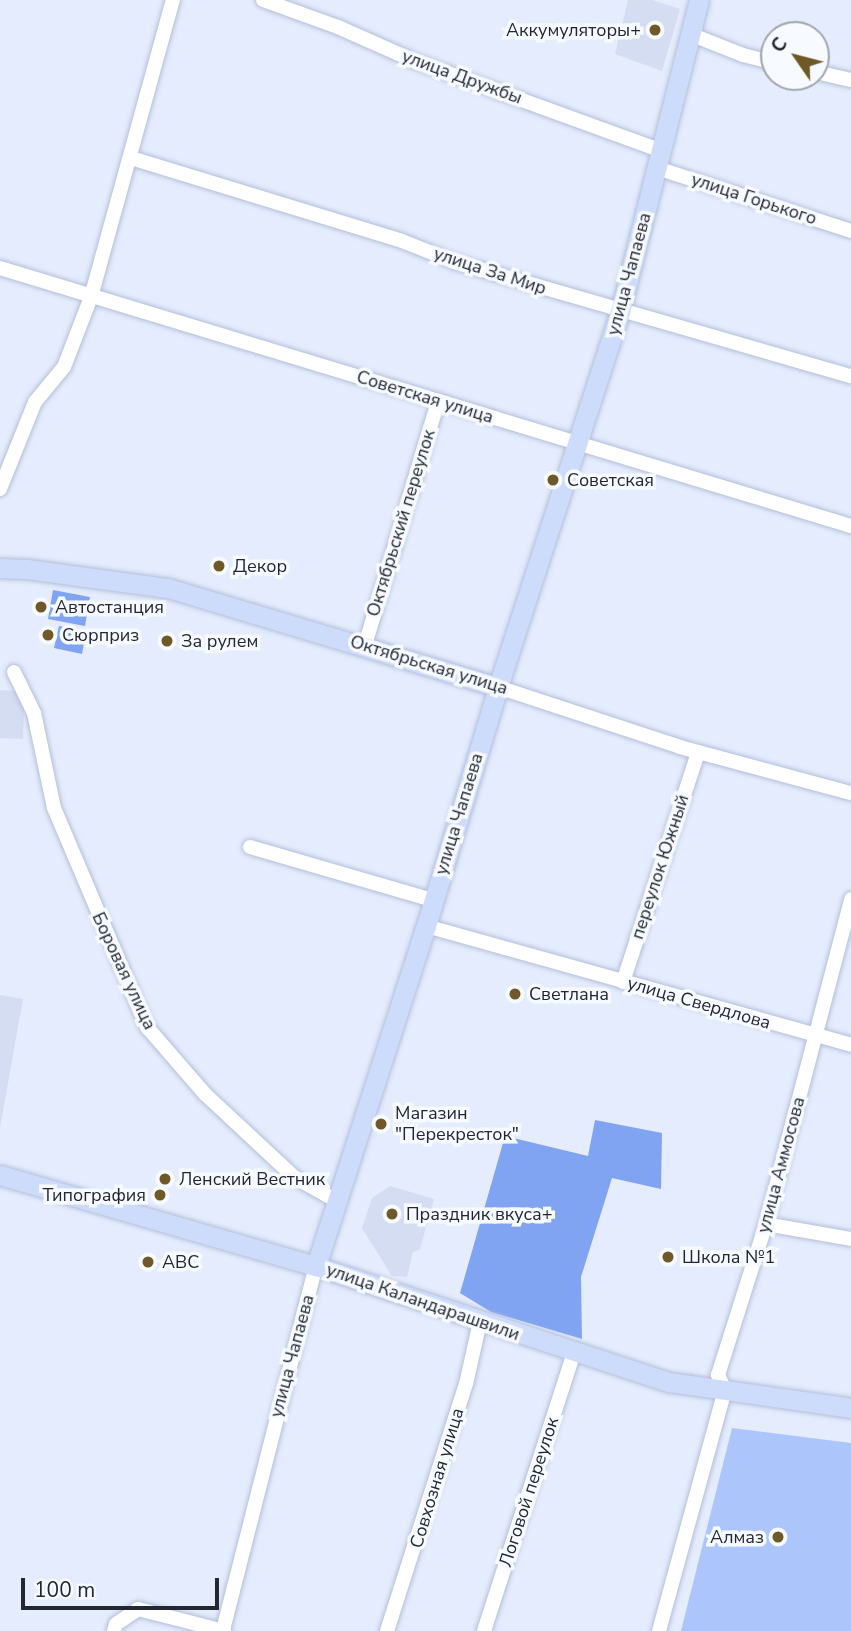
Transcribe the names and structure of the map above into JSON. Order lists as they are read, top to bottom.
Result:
{
  "streets": {
    "main road": ["улица Чапаева", "Октябрьская улица", "улица Каландарашвили"],
    "street": [
      "улица Дружбы",
      "улица Горького",
      "улица За Мир",
      "Советская улица",
      "Октябрьский переулок",
      "переулок Южный",
      "Боровая улица",
      "улица Свердлова",
      "улица Аммосова",
      "Совхозная улица",
      "Логовой переулок"
    ]
  },
  "crossings": [
    ["улица Дружбы", "улица Горького"],
    ["улица Дружбы", "улица Чапаева"],
    ["улица Горького", "улица Чапаева"],
    ["улица За Мир", "улица Чапаева"],
    ["улица Чапаева", "Советская улица"],
    ["улица Чапаева", "Октябрьская улица"],
    ["улица Чапаева", "Боровая улица"],
    ["улица Чапаева", "улица Свердлова"],
    ["улица Чапаева", "улица Каландарашвили"],
    ["Советская улица", "Октябрьский переулок"],
    ["Октябрьский переулок", "Октябрьская улица"],
    ["Октябрьская улица", "переулок Южный"],
    ["переулок Южный", "улица Свердлова"],
    ["улица Свердлова", "улица Аммосова"],
    ["улица Аммосова", "улица Каландарашвили"],
    ["улица Каландарашвили", "Совхозная улица"],
    ["улица Каландарашвили", "Логовой переулок"]
  ],
  "places": [
    "Аккумуляторы+",
    "Советская",
    "Декор",
    "Автостанция",
    "Сюрприз",
    "За рулем",
    "Светлана",
    "Магазин \"Перекресток\"",
    "Ленский Вестник",
    "Типография",
    "Праздник вкуса+",
    "Школа №1",
    "ABC",
    "Алмаз"
  ],
  "scale_bar": "100 m",
  "north": "top left"
}
